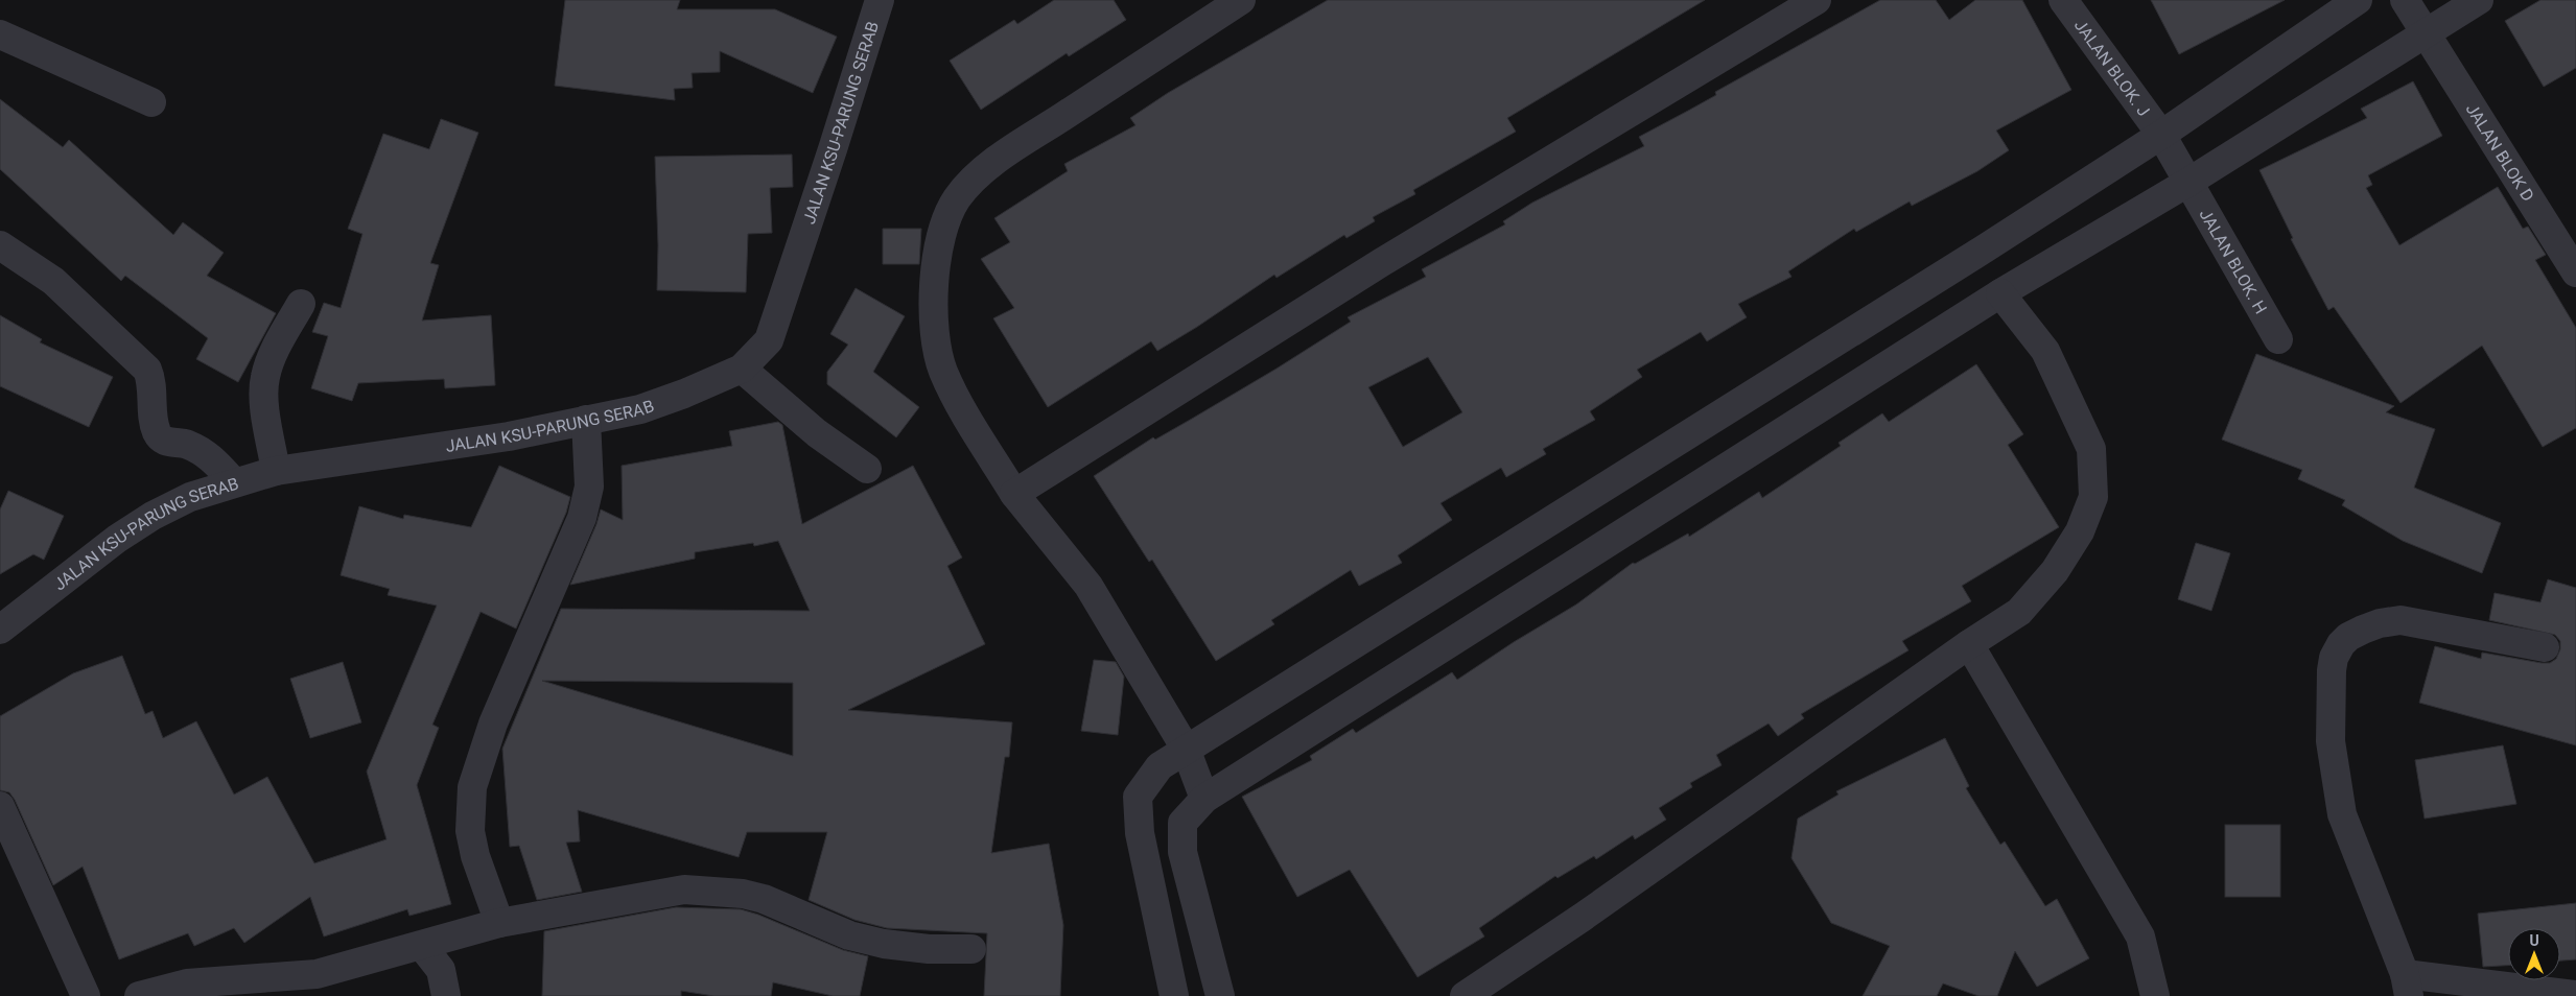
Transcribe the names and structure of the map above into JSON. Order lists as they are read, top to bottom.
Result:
{
  "streets": {
    "street": [
      "JALAN BLOK. J",
      "JALAN KSU-PARUNG SERAB",
      "JALAN BLOK D",
      "JALAN BLOK. H"
    ]
  },
  "crossings": [
    ["JALAN BLOK. J", "JALAN BLOK. H"]
  ],
  "north": "top"
}
